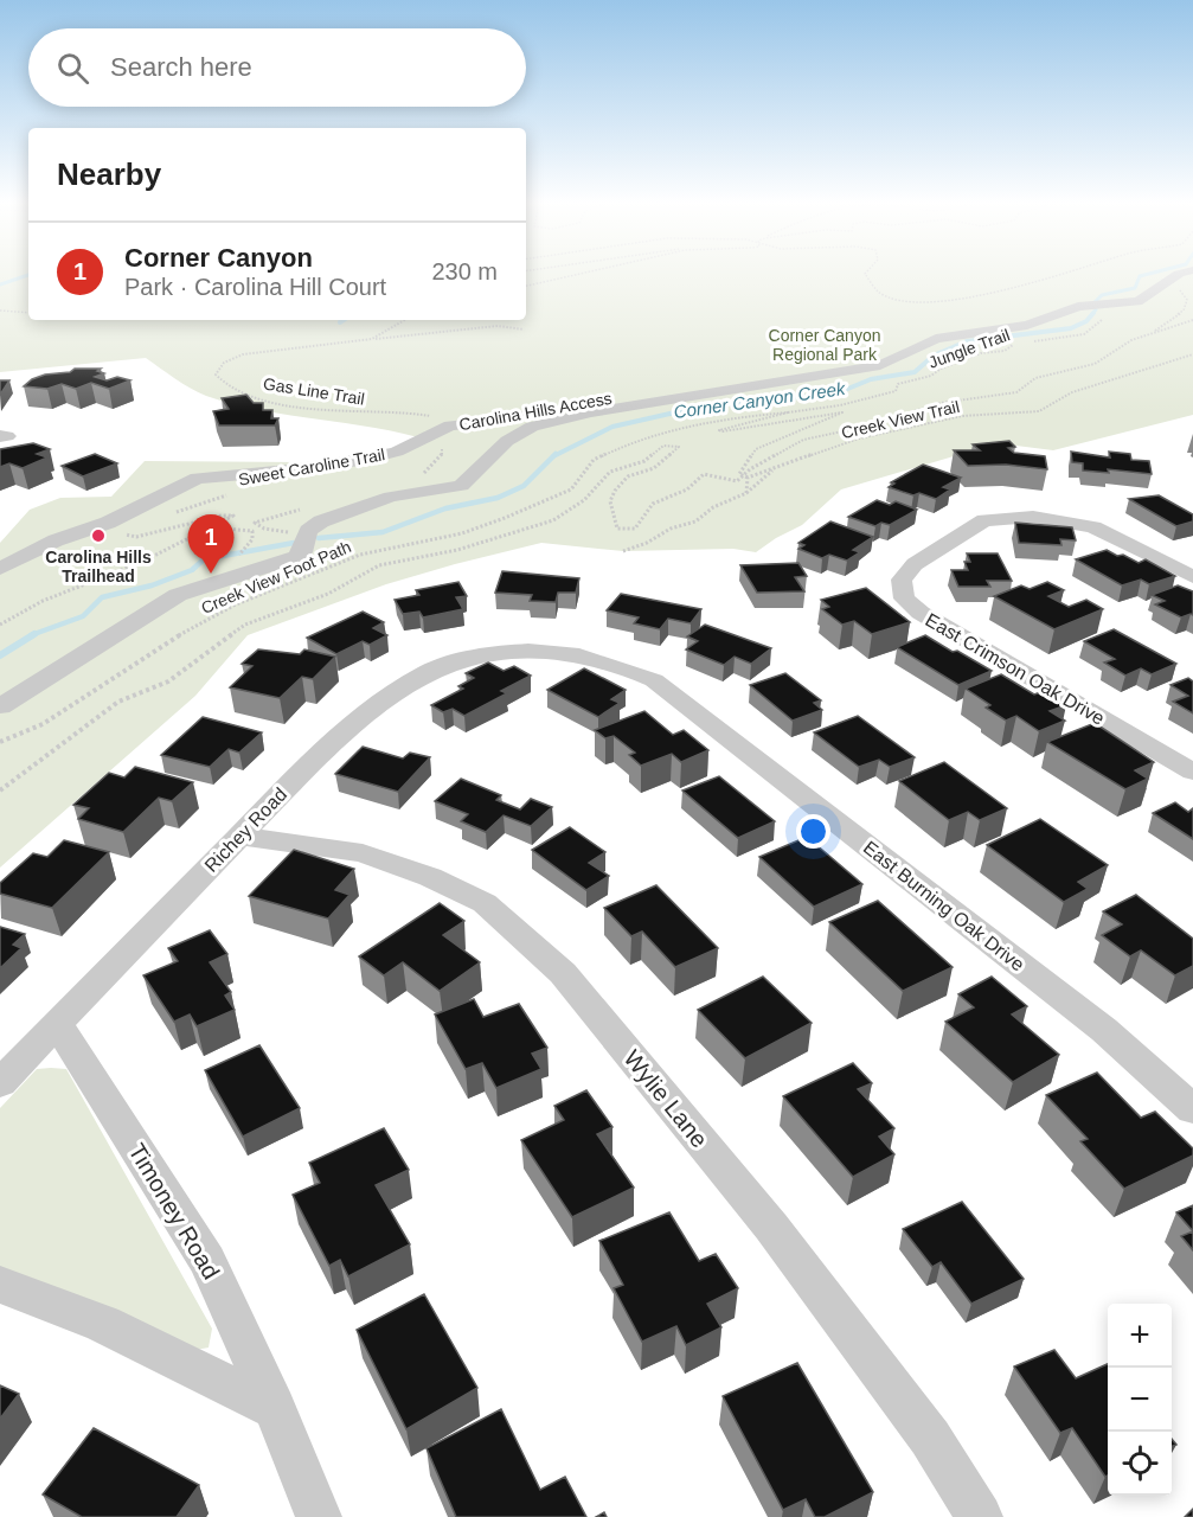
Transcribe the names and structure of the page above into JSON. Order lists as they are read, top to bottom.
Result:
{
  "streets": {
    "street": [
      "Carolina Hills Access",
      "East Crimson Oak Drive",
      "Richey Road",
      "East Burning Oak Drive",
      "Wylie Lane",
      "Timoney Road"
    ],
    "path": [
      "Jungle Trail",
      "Gas Line Trail",
      "Creek View Trail",
      "Sweet Caroline Trail",
      "Creek View Foot Path"
    ]
  },
  "crossings": [
    ["Jungle Trail", "Creek View Foot Path"],
    ["Gas Line Trail", "Carolina Hills Access"],
    ["Richey Road", "East Burning Oak Drive"],
    ["Richey Road", "Wylie Lane"],
    ["Richey Road", "Timoney Road"]
  ],
  "water": ["Corner Canyon Creek"],
  "parks": ["Corner Canyon Regional Park"],
  "places": ["Carolina Hills Trailhead"],
  "page": {
    "search": "Search here",
    "heading": "Nearby",
    "list": [
      {
        "mark": "1",
        "name": "Corner Canyon",
        "note": "Park · Carolina Hill Court",
        "value": "230 m"
      }
    ],
    "pins": "1",
    "map_buttons": ["+", "−"]
  }
}
